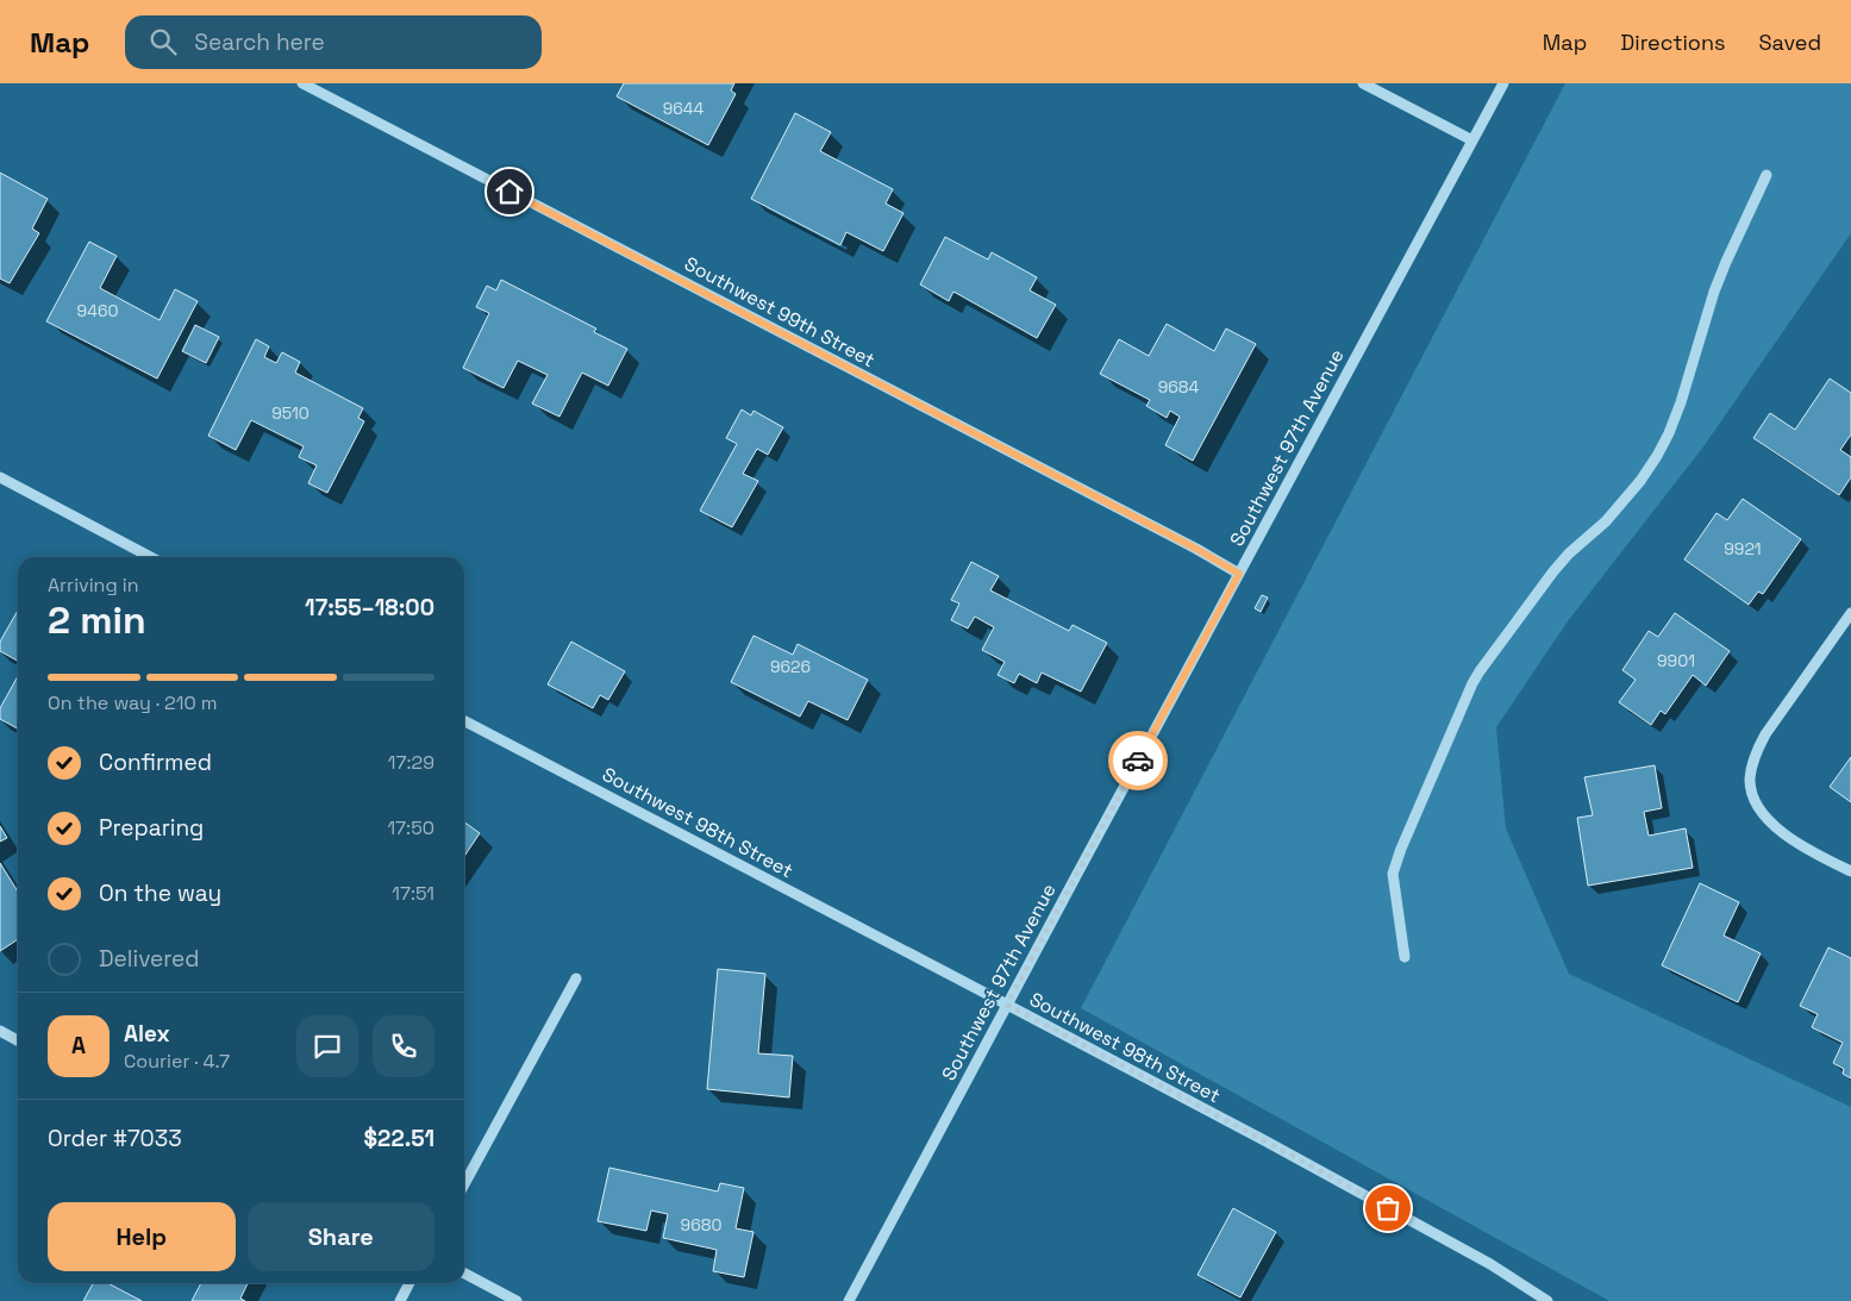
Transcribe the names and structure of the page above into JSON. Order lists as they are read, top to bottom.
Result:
{
  "streets": {
    "street": ["Southwest 99th Street", "Southwest 97th Avenue", "Southwest 98th Street"]
  },
  "crossings": [
    ["Southwest 99th Street", "Southwest 97th Avenue"],
    ["Southwest 97th Avenue", "Southwest 98th Street"]
  ],
  "house_numbers": [
    "9644",
    "9460",
    "9684",
    "9510",
    "9921",
    "9901",
    "9626",
    "9680"
  ],
  "page": {
    "header": "Map",
    "search": "Search here",
    "nav": ["Map", "Directions", "Saved"],
    "heading": ["2 min", "Arriving in", "17:55–18:00"],
    "panel": [
      "Alex",
      "Courier · 4.7",
      "Order #7033",
      "$22.51"
    ],
    "bar": "On the way · 210 m",
    "list": [
      ["Confirmed", "17:29"],
      ["Preparing", "17:50"],
      ["On the way", "17:51"],
      "Delivered"
    ],
    "round": "A",
    "buttons": ["Help", "Share"]
  }
}
